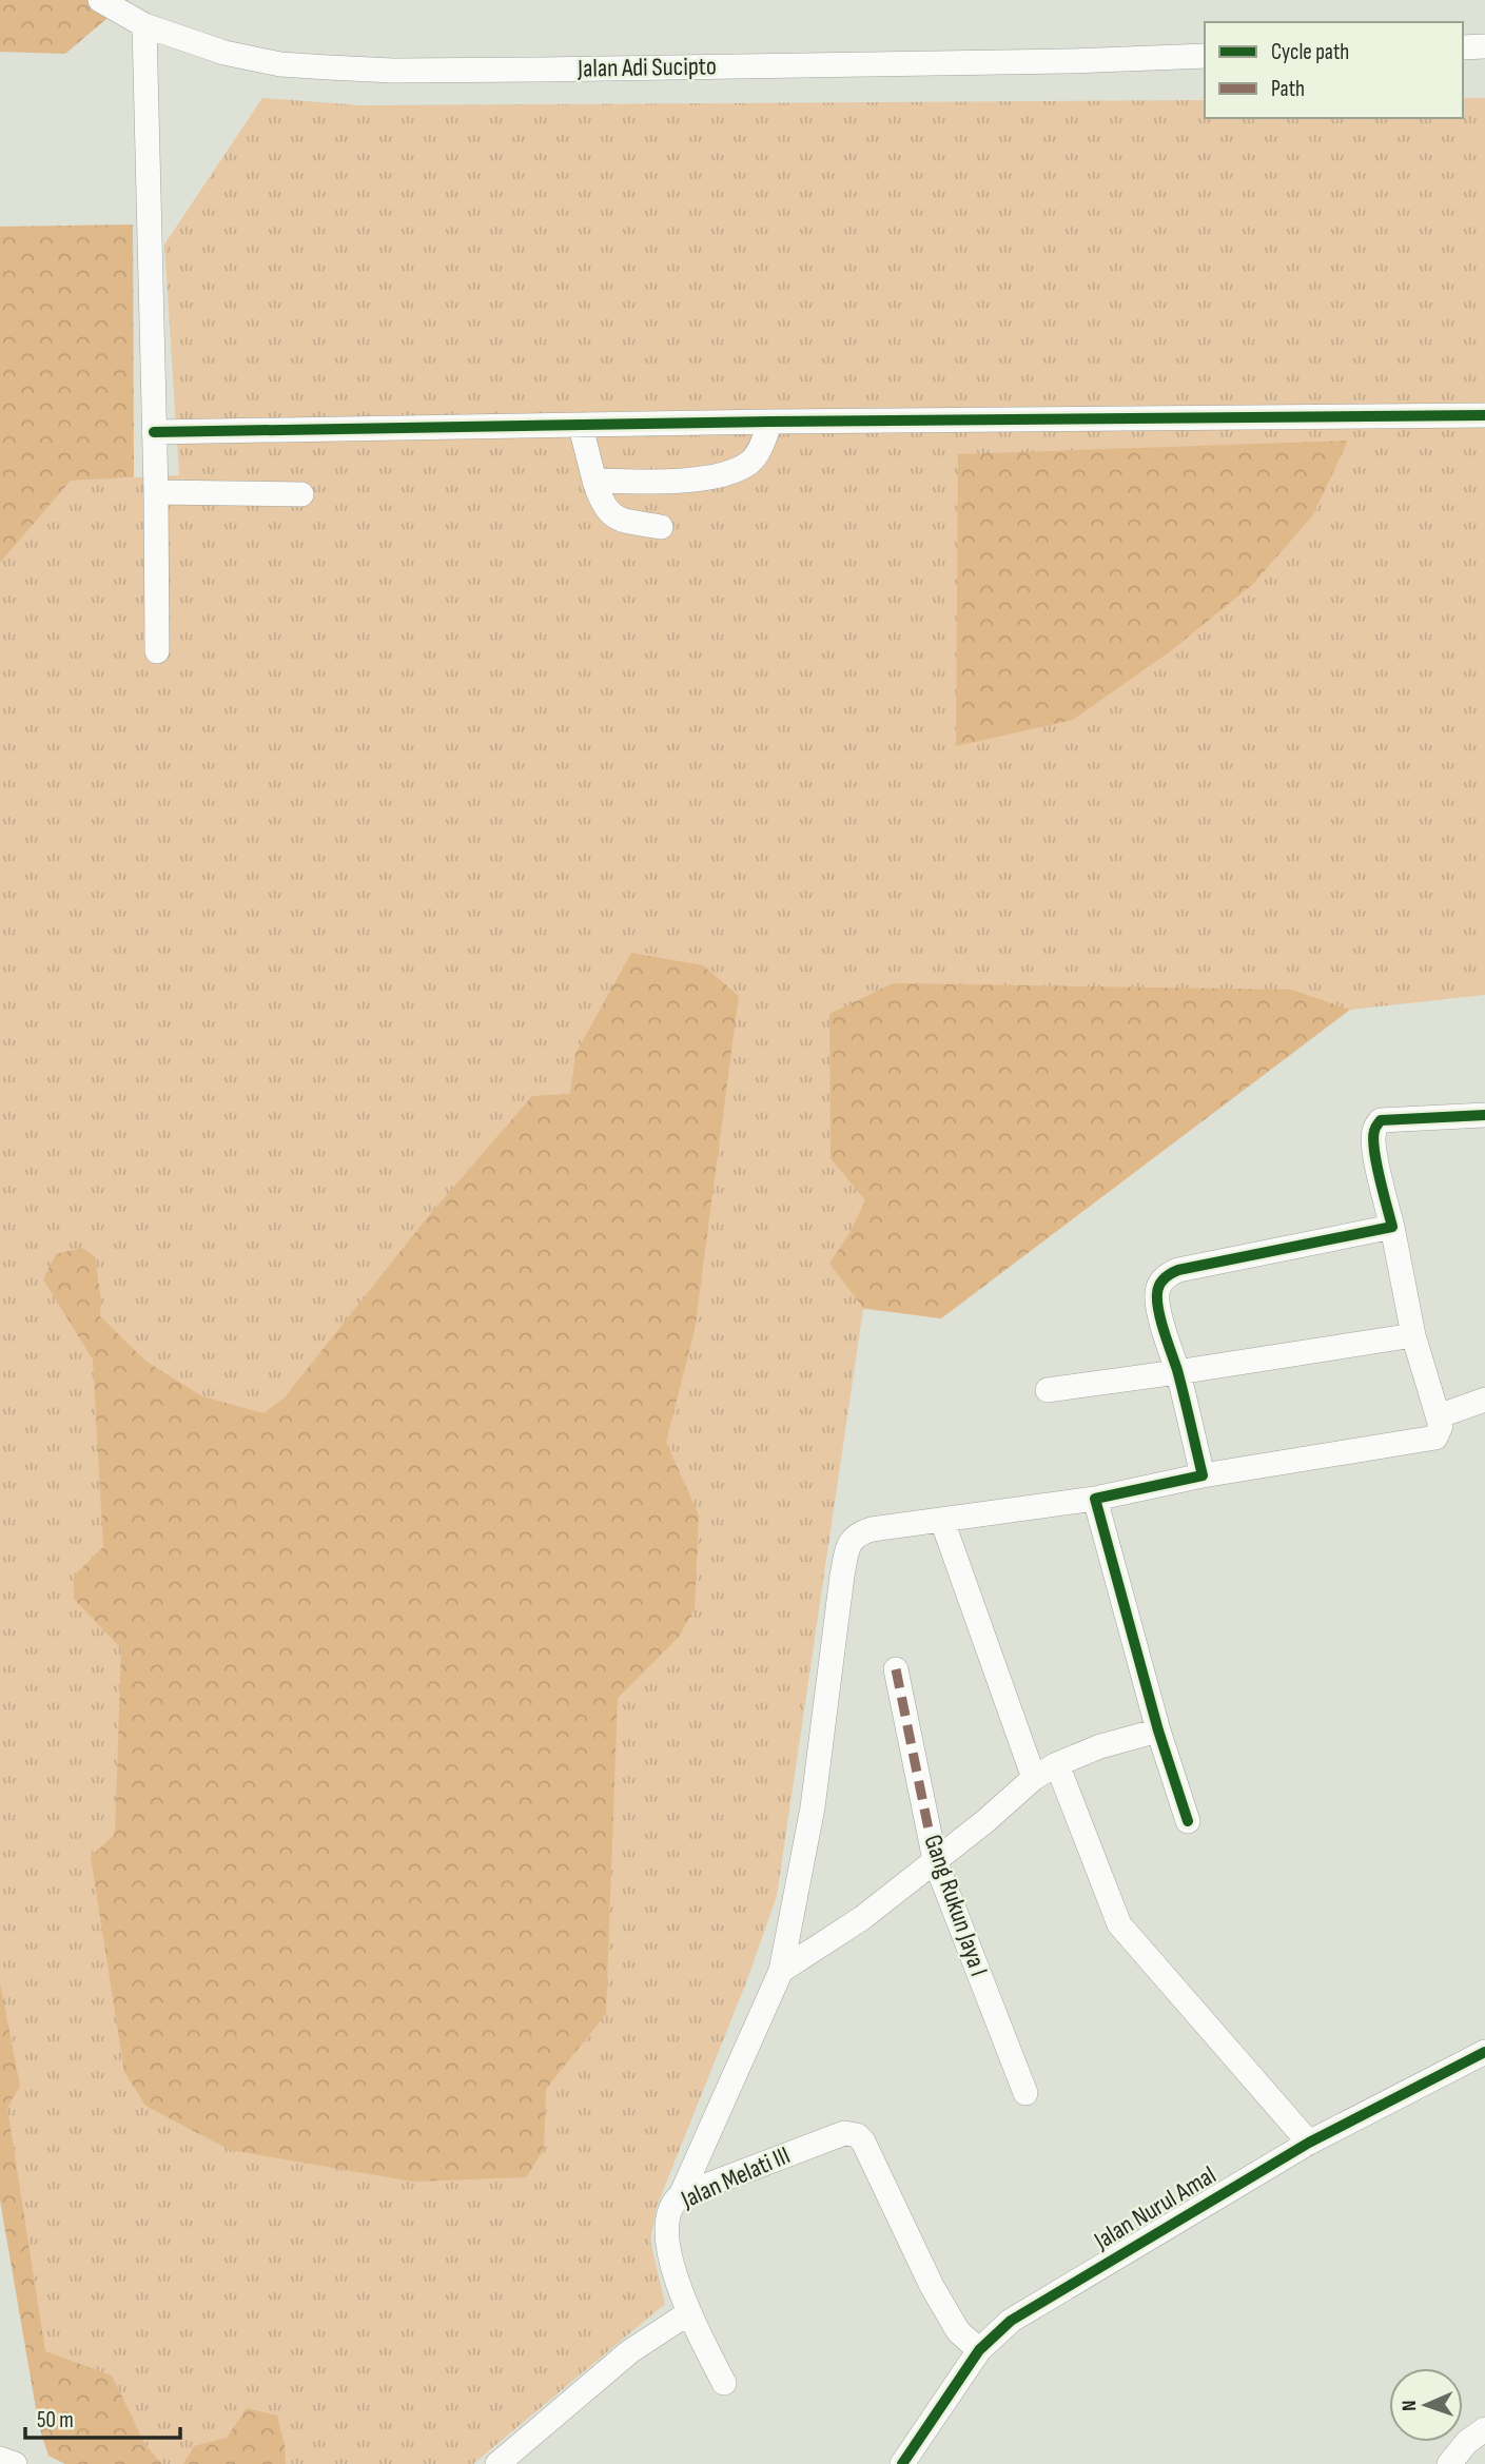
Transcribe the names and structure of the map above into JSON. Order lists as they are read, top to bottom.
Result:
{
  "streets": {
    "street": [
      "Jalan Adi Sucipto",
      "Gang Rukun Jaya I",
      "Jalan Melati III",
      "Jalan Nurul Amal"
    ]
  },
  "crossings": [
    ["Jalan Melati III", "Jalan Nurul Amal"]
  ],
  "legend": ["Cycle path", "Path"],
  "scale_bar": "50 m",
  "north": "left"
}
